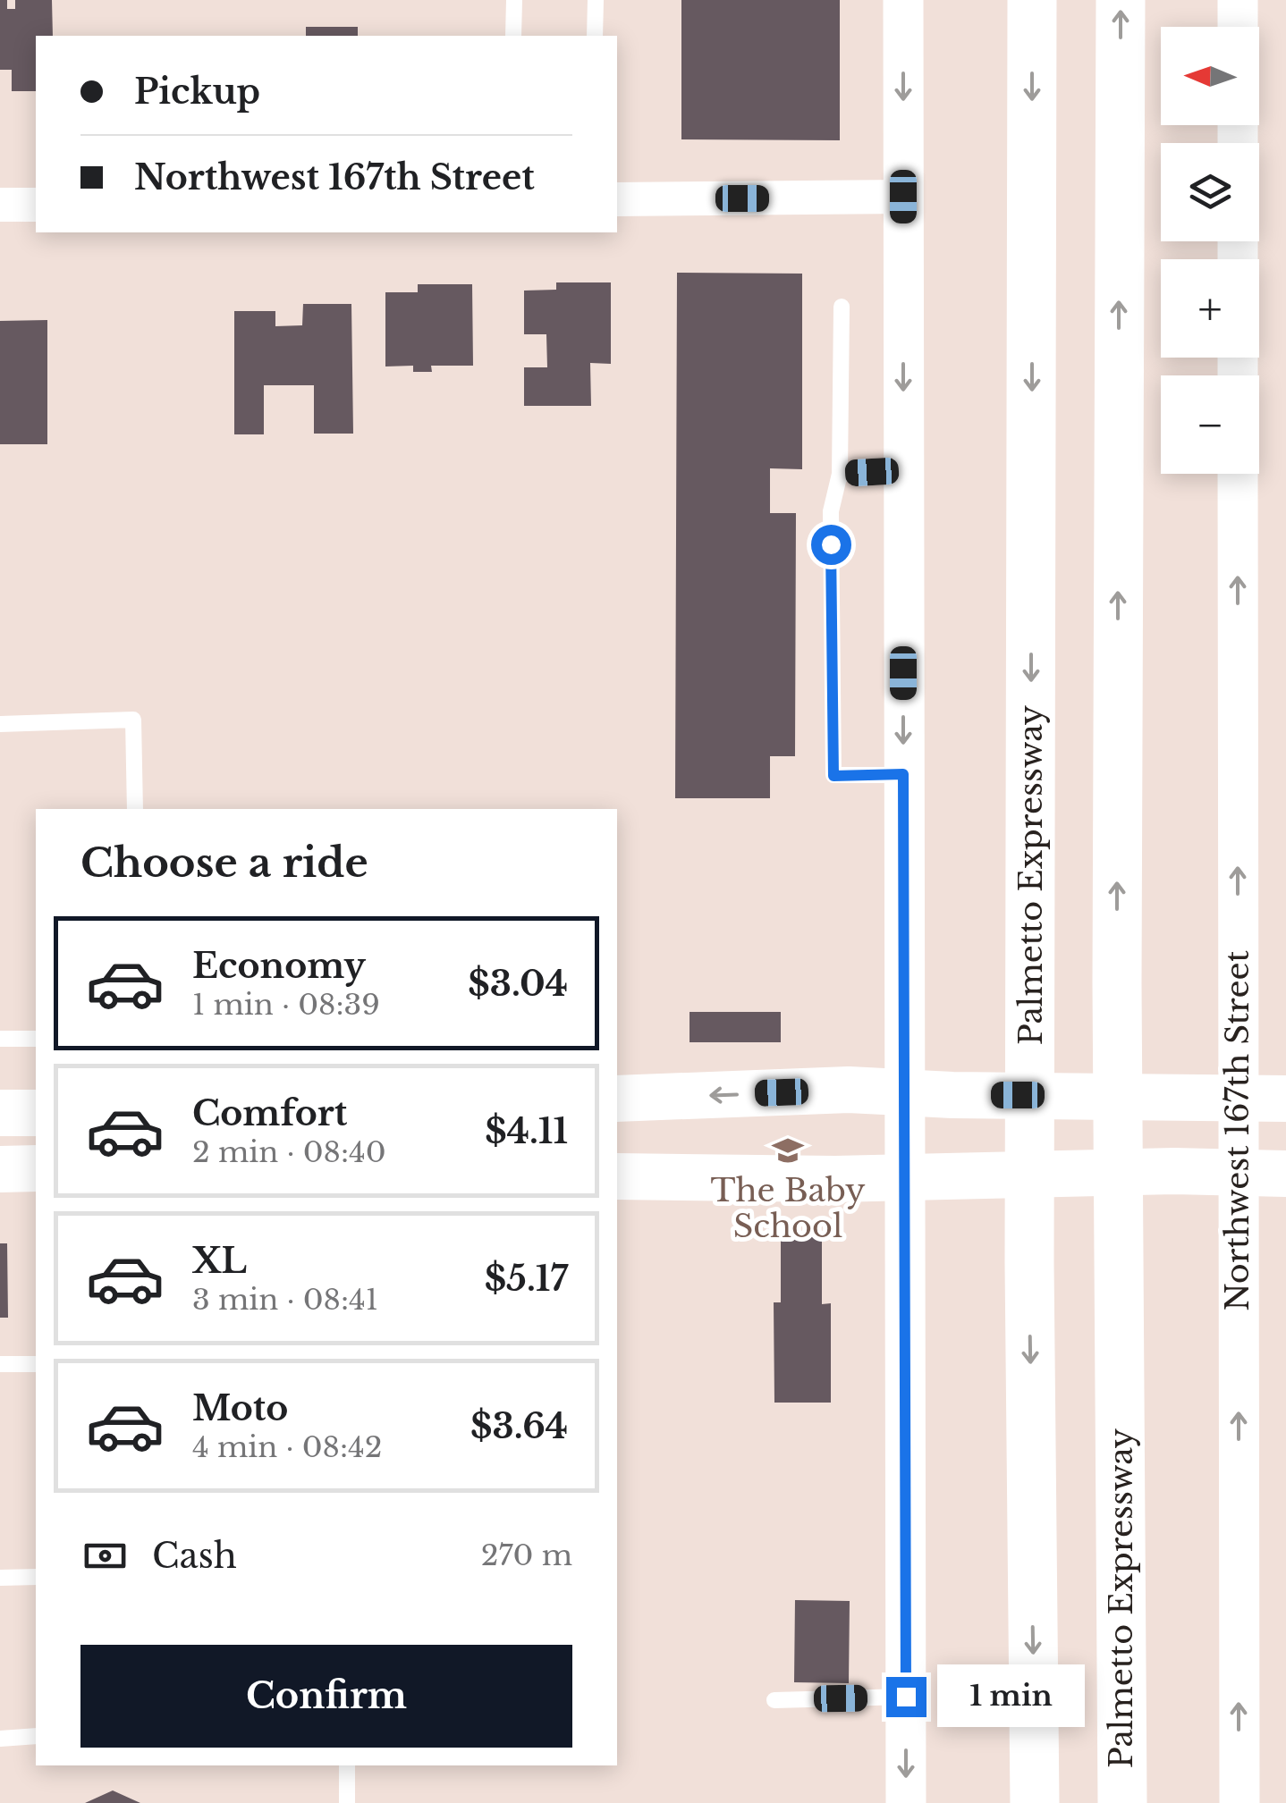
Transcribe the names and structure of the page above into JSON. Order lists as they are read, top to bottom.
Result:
{
  "streets": {
    "highway": ["Palmetto Expressway"],
    "street": ["Northwest 167th Street"]
  },
  "places": {
    "school or university": ["The Baby School"]
  },
  "north": "left",
  "page": {
    "map_buttons": ["+", "−"],
    "banner": ["Pickup", "Northwest 167th Street"],
    "heading": "Choose a ride",
    "list": [
      {
        "name": "Economy",
        "note": "1 min · 08:39",
        "value": "$3.04"
      },
      {
        "name": "Comfort",
        "note": "2 min · 08:40",
        "value": "$4.11"
      },
      {
        "name": "XL",
        "note": "3 min · 08:41",
        "value": "$5.17"
      },
      {
        "name": "Moto",
        "note": "4 min · 08:42",
        "value": "$3.64"
      }
    ],
    "pay": ["Cash", "270 m"],
    "buttons": "Confirm",
    "bubble": "1 min"
  }
}
